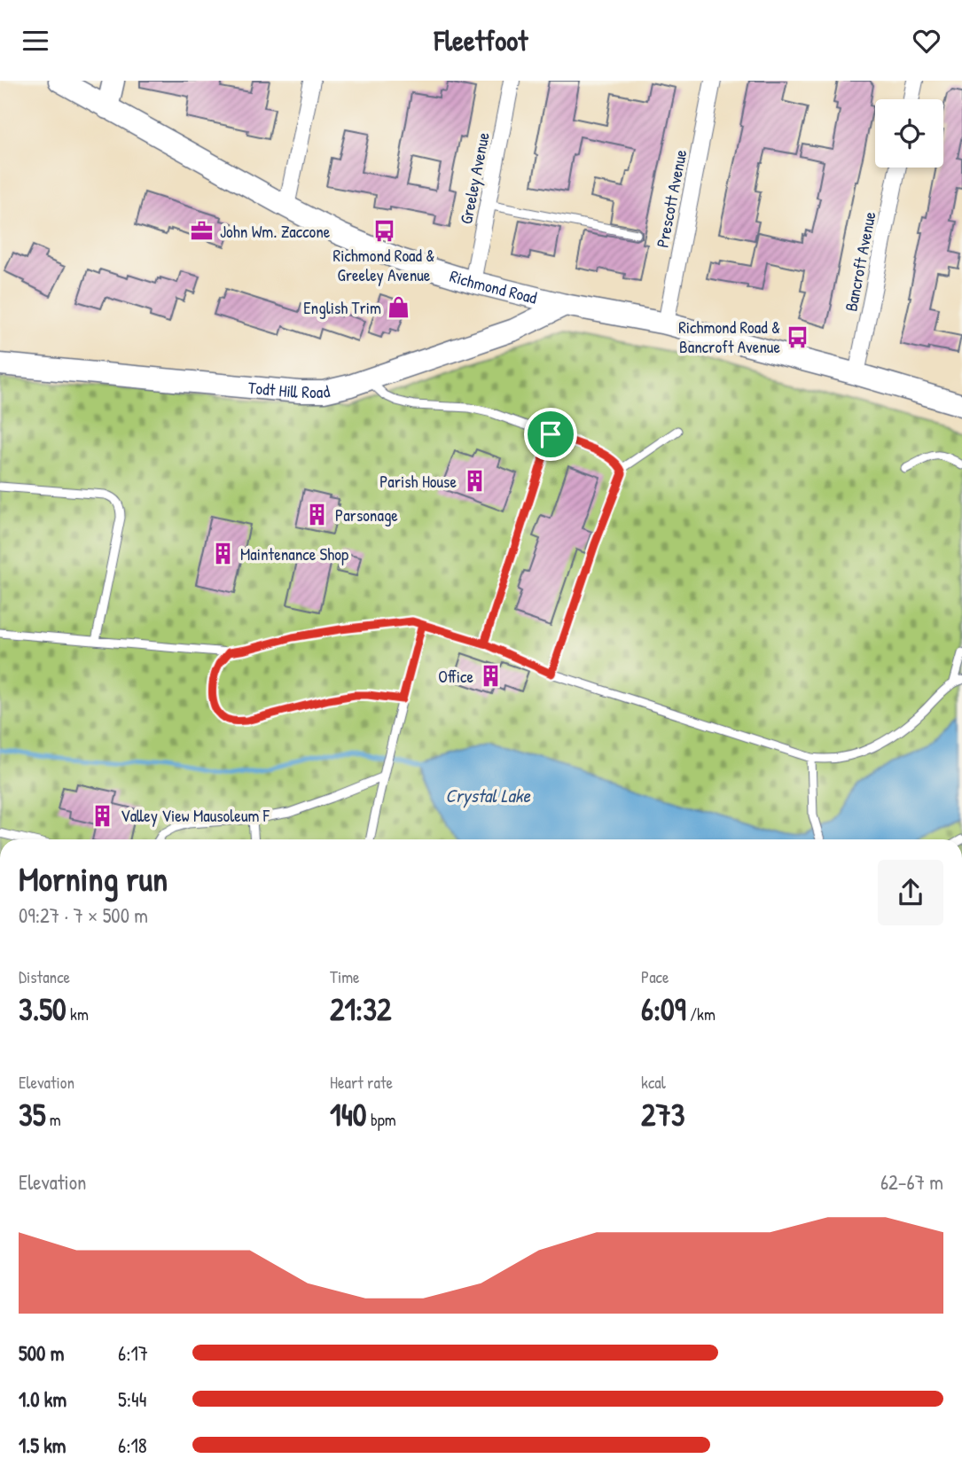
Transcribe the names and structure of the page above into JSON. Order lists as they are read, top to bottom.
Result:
{
  "streets": {
    "main road": ["Richmond Road", "Todt Hill Road"],
    "street": ["Greeley Avenue", "Prescott Avenue", "Bancroft Avenue"]
  },
  "crossings": [
    ["Greeley Avenue", "Richmond Road"],
    ["Prescott Avenue", "Richmond Road"],
    ["Bancroft Avenue", "Richmond Road"],
    ["Richmond Road", "Todt Hill Road"]
  ],
  "water": ["Crystal Lake"],
  "places": {
    "bus stop": ["Richmond Road & Greeley Avenue", "Richmond Road & Bancroft Avenue"],
    "office": ["John Wm. Zaccone"],
    "shop": ["English Trim"],
    "building": [
      "Parish House",
      "Parsonage",
      "Maintenance Shop",
      "Office",
      "Valley View Mausoleum F"
    ]
  },
  "page": {
    "header": "Fleetfoot",
    "heading": ["Morning run", "09:27 · 7 × 500 m"],
    "stats": [
      ["Distance", "3.50 km"],
      ["Time", "21:32"],
      ["Pace", "6:09 /km"],
      ["Elevation", "35 m"],
      ["Heart rate", "140 bpm"],
      ["kcal", "273"]
    ],
    "chart": ["Elevation", "62–67 m"],
    "list": [
      {
        "name": "500 m",
        "note": "6:17"
      },
      {
        "name": "1.0 km",
        "note": "5:44"
      },
      {
        "name": "1.5 km",
        "note": "6:18"
      }
    ]
  }
}
